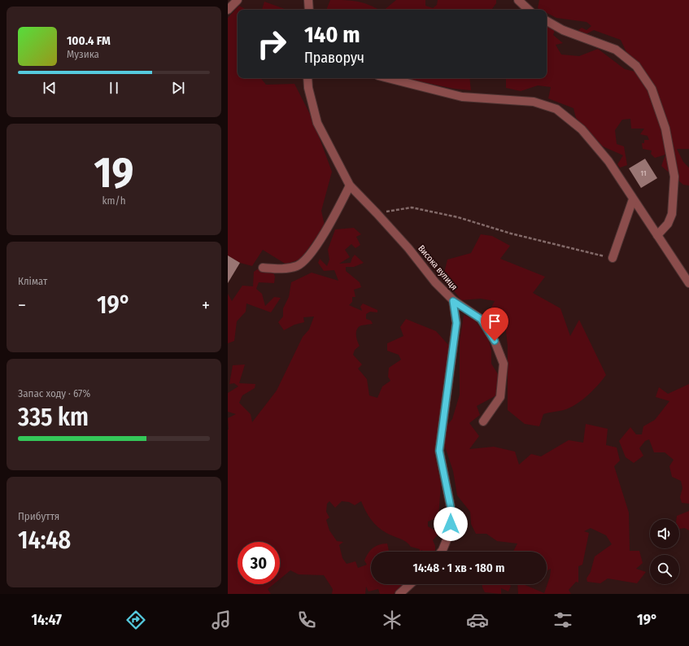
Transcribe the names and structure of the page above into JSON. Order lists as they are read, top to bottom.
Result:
{
  "streets": {
    "street": ["Висока вулиця"]
  },
  "house_numbers": ["11"],
  "page": {
    "turn": ["140 m", "Праворуч"],
    "song": ["100.4 FM", "Музика"],
    "tile": [
      ["19", "km/h"],
      "Клімат",
      ["Запас ходу · 67%", "335 km"],
      ["Прибуття", "14:48"]
    ],
    "heat": ["−", "19°", "+"],
    "limit": "30",
    "trip": "14:48 · 1 хв · 180 m",
    "tabs": ["14:47", "19°"]
  }
}
